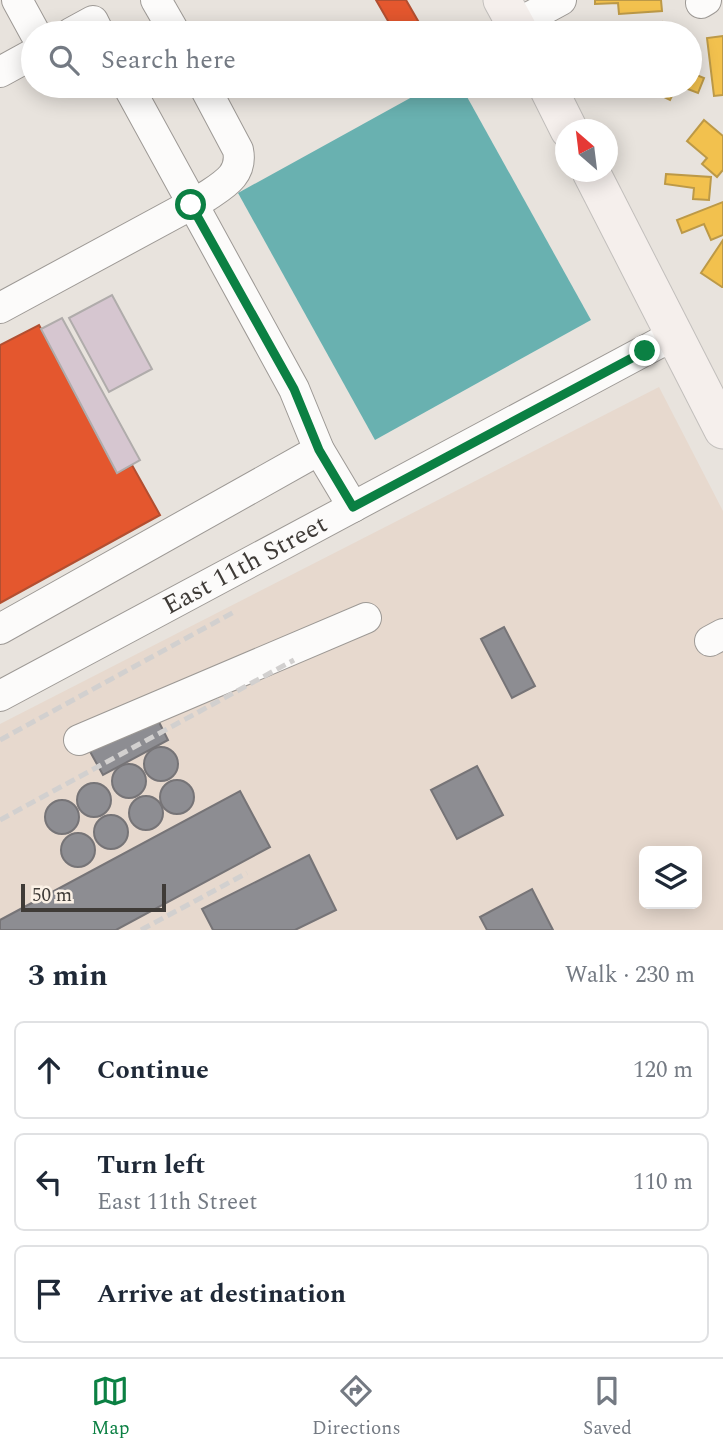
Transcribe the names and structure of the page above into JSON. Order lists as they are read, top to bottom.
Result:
{
  "streets": {
    "street": ["East 11th Street"]
  },
  "scale_bar": "50 m",
  "north": "top left",
  "page": {
    "search": "Search here",
    "scale": "50 m",
    "heading": ["3 min", "Walk · 230 m"],
    "list": [
      ["Continue", "120 m"],
      ["Turn left", "East 11th Street", "110 m"],
      "Arrive at destination"
    ],
    "nav": ["Map", "Directions", "Saved"]
  }
}
